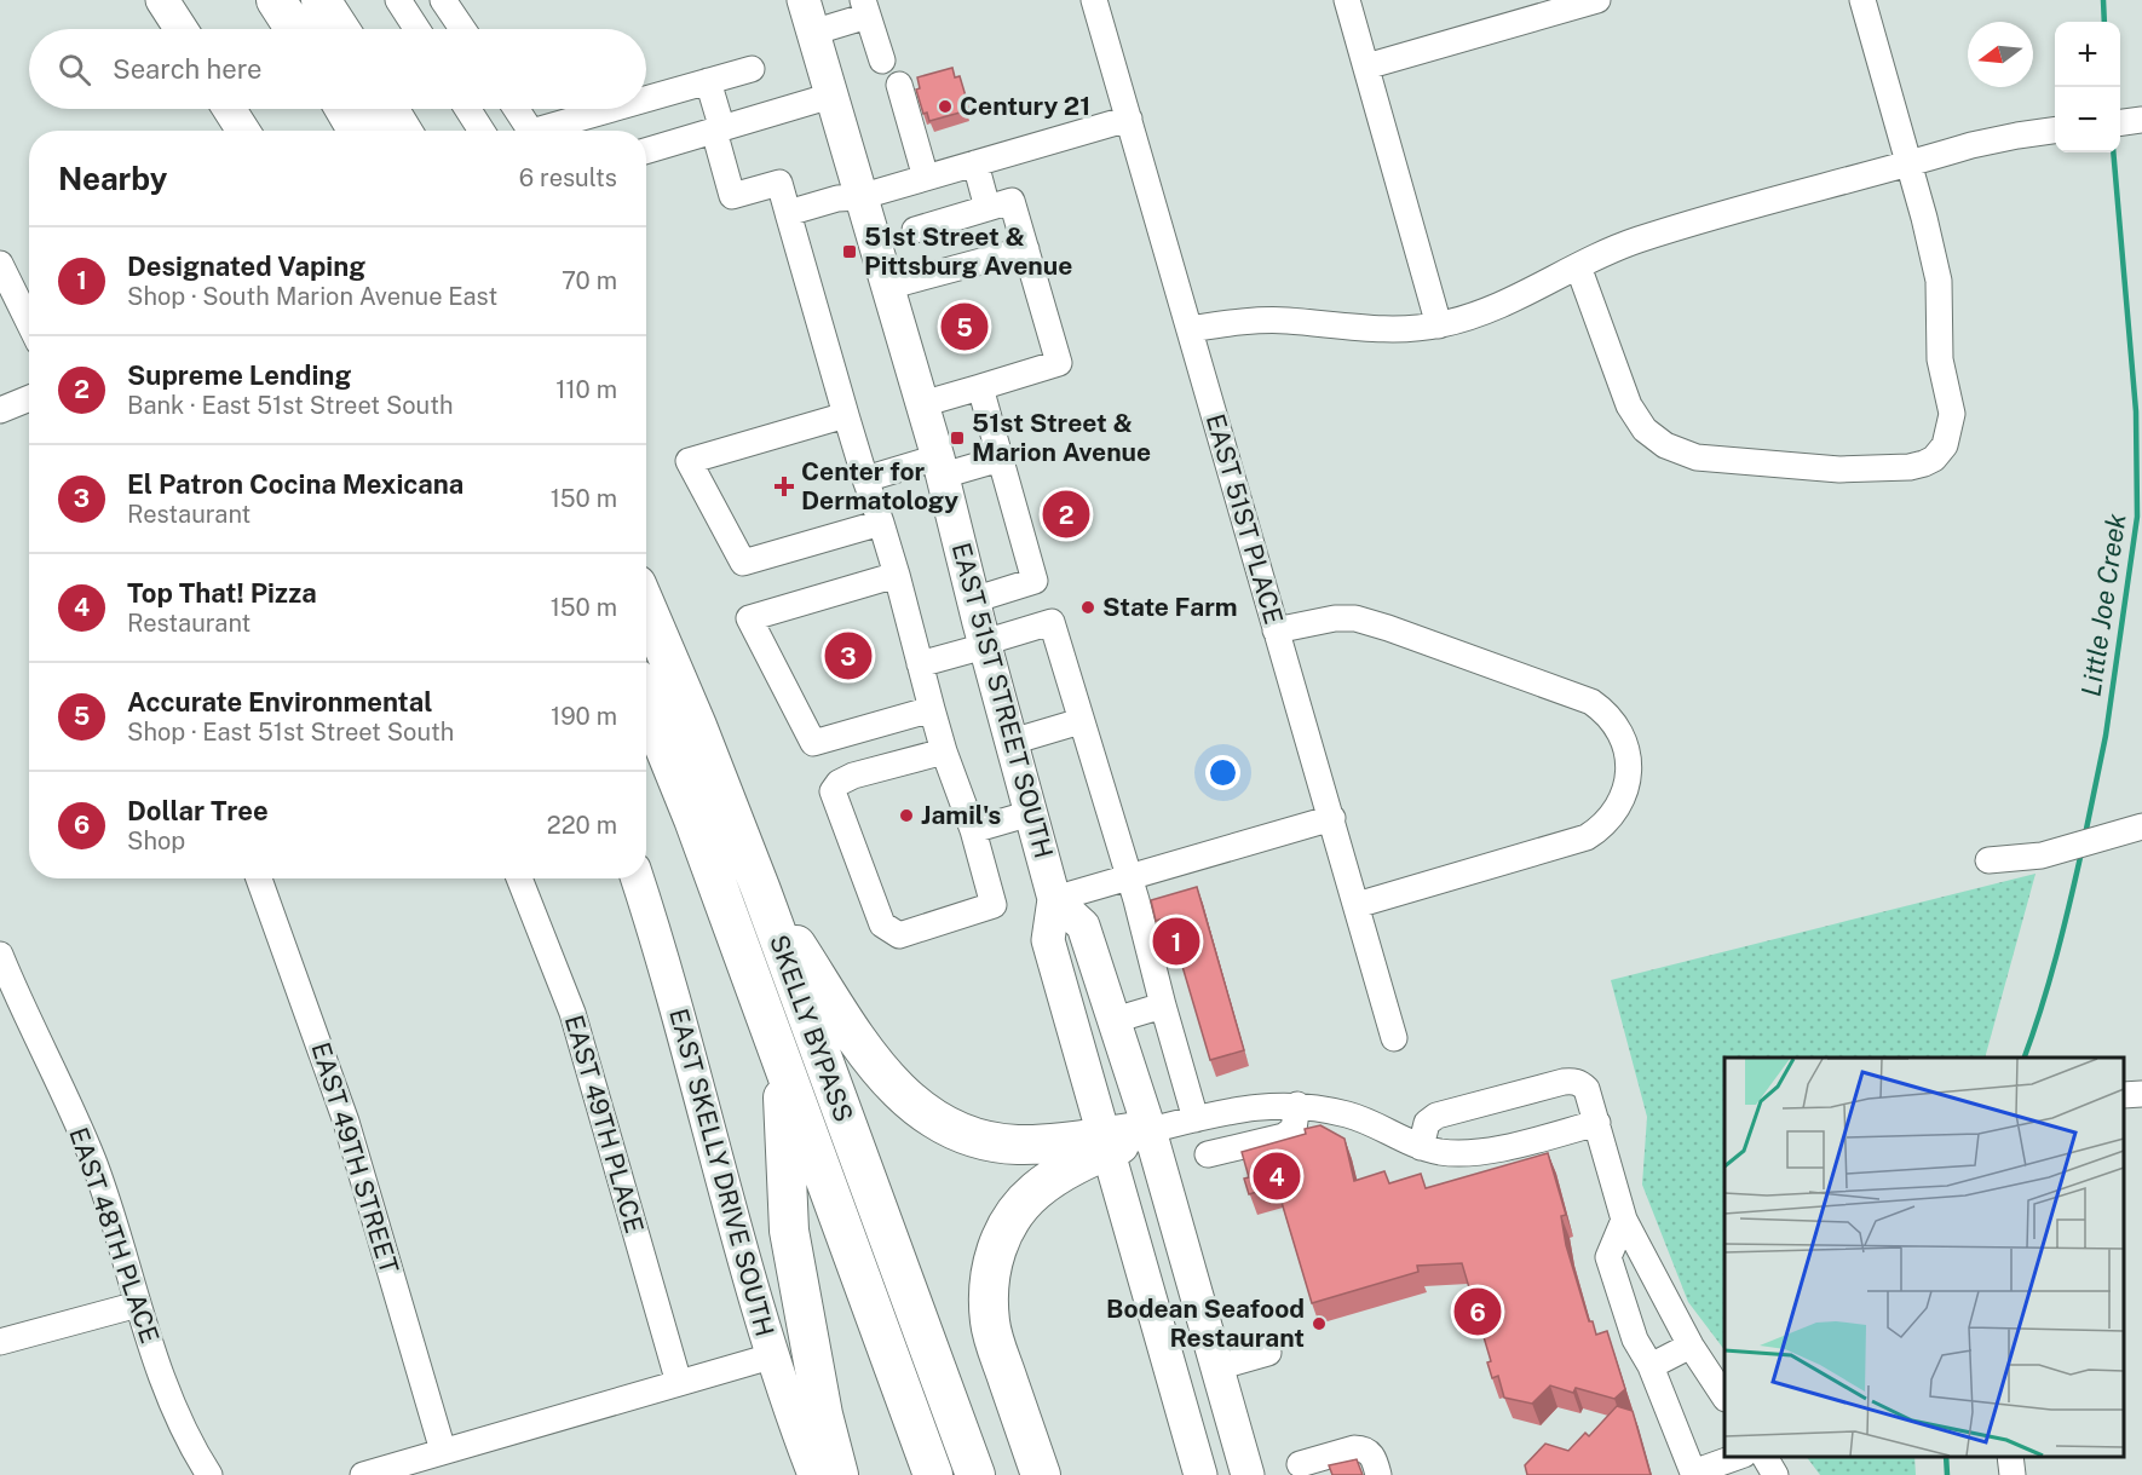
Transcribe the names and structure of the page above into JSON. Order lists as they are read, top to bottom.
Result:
{
  "streets": {
    "highway": ["SKELLY BYPASS"],
    "main road": ["EAST 51ST STREET SOUTH", "EAST SKELLY DRIVE SOUTH"],
    "street": [
      "EAST 51ST PLACE",
      "EAST 49TH PLACE",
      "EAST 49TH STREET",
      "EAST 48TH PLACE"
    ]
  },
  "water": ["Little Joe Creek"],
  "places": {
    "other": [
      "Century 21",
      "State Farm",
      "Jamil's",
      "Bodean Seafood Restaurant"
    ],
    "transit": ["51st Street & Pittsburg Avenue", "51st Street & Marion Avenue"],
    "health": ["Center for Dermatology"]
  },
  "north": "left",
  "page": {
    "map_buttons": ["+", "−"],
    "search": "Search here",
    "heading": ["Nearby", "6 results"],
    "list": [
      {
        "mark": "1",
        "name": "Designated Vaping",
        "note": "Shop · South Marion Avenue East",
        "value": "70 m"
      },
      {
        "mark": "2",
        "name": "Supreme Lending",
        "note": "Bank · East 51st Street South",
        "value": "110 m"
      },
      {
        "mark": "3",
        "name": "El Patron Cocina Mexicana",
        "note": "Restaurant",
        "value": "150 m"
      },
      {
        "mark": "4",
        "name": "Top That! Pizza",
        "note": "Restaurant",
        "value": "150 m"
      },
      {
        "mark": "5",
        "name": "Accurate Environmental",
        "note": "Shop · East 51st Street South",
        "value": "190 m"
      },
      {
        "mark": "6",
        "name": "Dollar Tree",
        "note": "Shop",
        "value": "220 m"
      }
    ],
    "pins": [
      "5",
      "2",
      "3",
      "1",
      "4",
      "6"
    ]
  }
}
